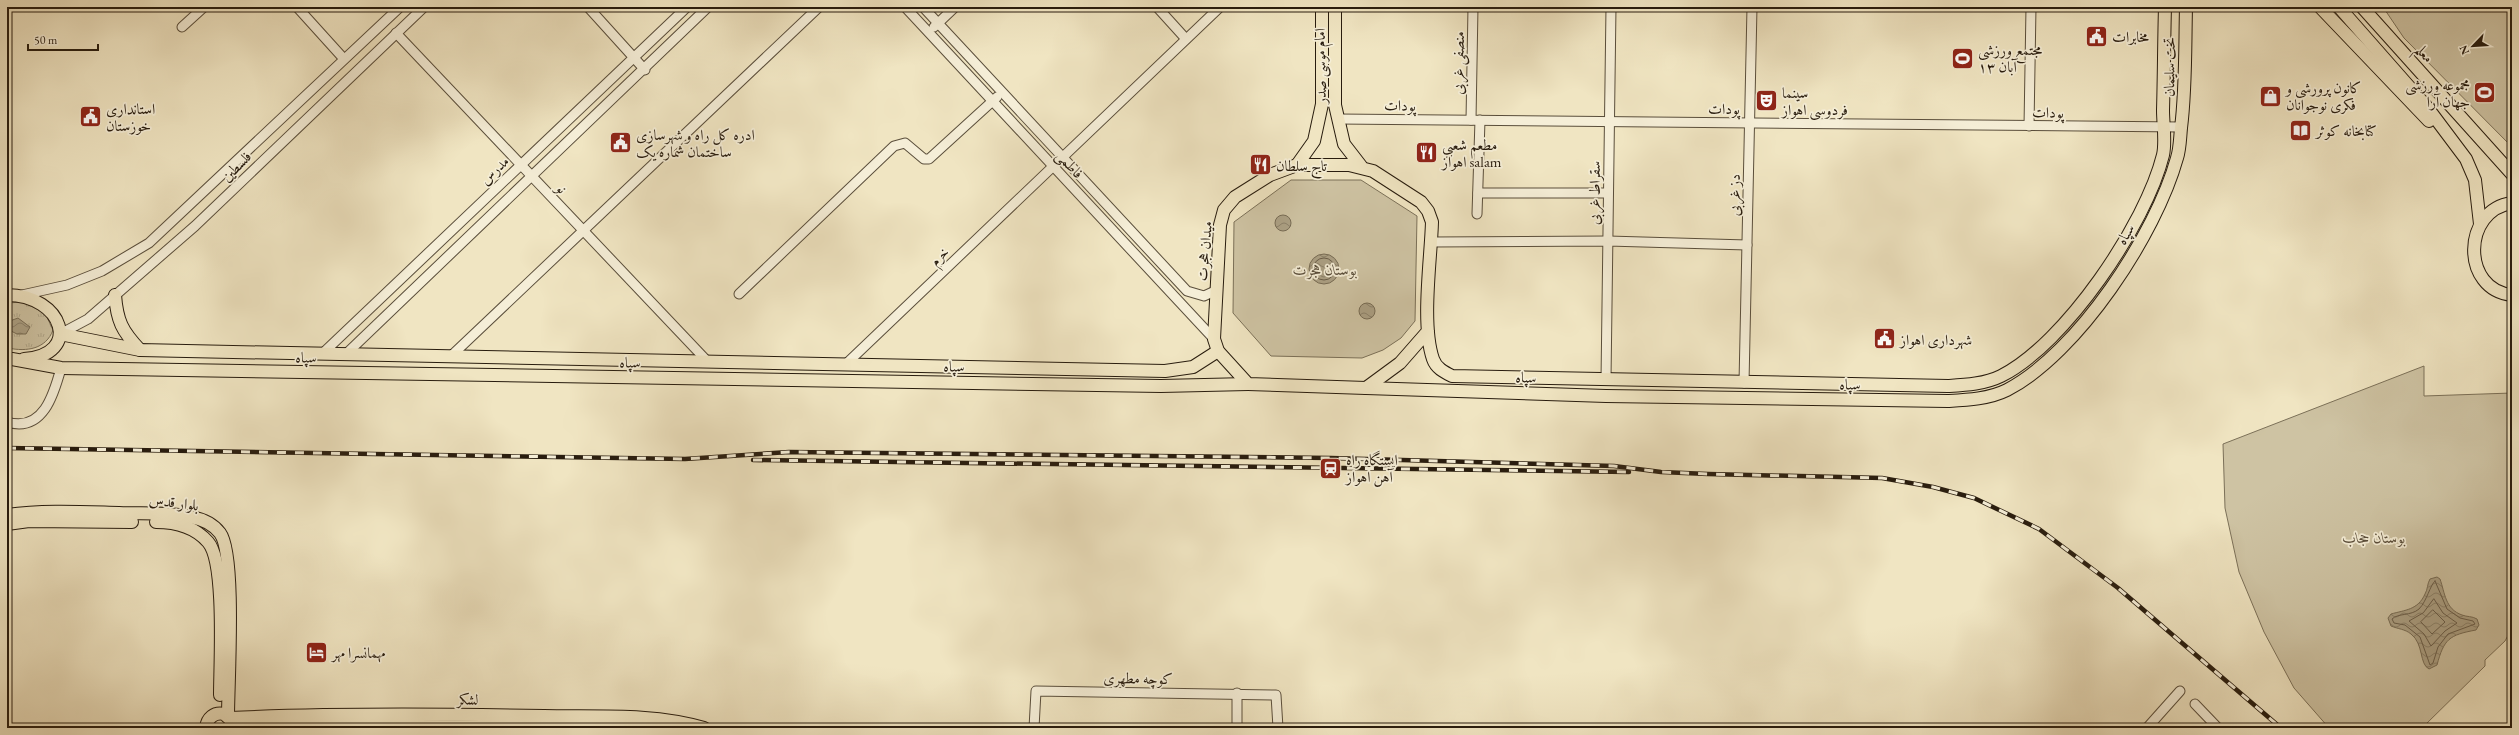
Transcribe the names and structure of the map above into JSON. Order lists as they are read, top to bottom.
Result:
{
  "streets": {
    "main road": [
      "معلم",
      "امام موسی صدر",
      "تخت سلیمان",
      "سپاه",
      "میدان هجرت",
      "بلوار قدس",
      "لشکر"
    ],
    "street": [
      "منصفی غربی",
      "پودات",
      "فاطمی",
      "فلسطین",
      "مدرس",
      "نو",
      "سقراط غربی",
      "دز غربی",
      "خرم",
      "کوچه مطهری"
    ]
  },
  "crossings": [
    ["منصفی غربی", "پودات"],
    ["امام موسی صدر", "پودات"],
    ["امام موسی صدر", "میدان هجرت"],
    ["تخت سلیمان", "پودات"],
    ["تخت سلیمان", "سپاه"],
    ["پودات", "سقراط غربی"],
    ["پودات", "دز غربی"],
    ["پودات", "سپاه"],
    ["فاطمی", "میدان هجرت"],
    ["فاطمی", "خرم"],
    ["فلسطین", "نو"],
    ["فلسطین", "سپاه"],
    ["مدرس", "نو"],
    ["مدرس", "سپاه"],
    ["نو", "سپاه"],
    ["سقراط غربی", "سپاه"],
    ["دز غربی", "سپاه"],
    ["سپاه", "میدان هجرت"],
    ["سپاه", "خرم"],
    ["بلوار قدس", "لشکر"]
  ],
  "parks": ["بوستان هجرت", "بوستان حجاب"],
  "places": {
    "public building": [
      "مخابرات",
      "استانداری خوزستان",
      "ادره کل راه و شهرسازی ساختمان شماره یک",
      "شهرداری اهواز"
    ],
    "sports": ["مجتمع ورزشی ۱۳ آبان", "مجموعه ورزشی جهان آرا"],
    "shop": ["کانون پرورشی و فکری نوجوانان"],
    "theatre": ["سینما فردوسی اهواز"],
    "library": ["کتابخانه کوثر"],
    "restaurant": ["مطعم شعبي اهواز salam", "تاج سلطان"],
    "station": ["ایستگاه راه آهن اهواز"],
    "hotel": ["مهمانسرا مهر"]
  },
  "scale_bar": "50 m",
  "north": "bottom left"
}
